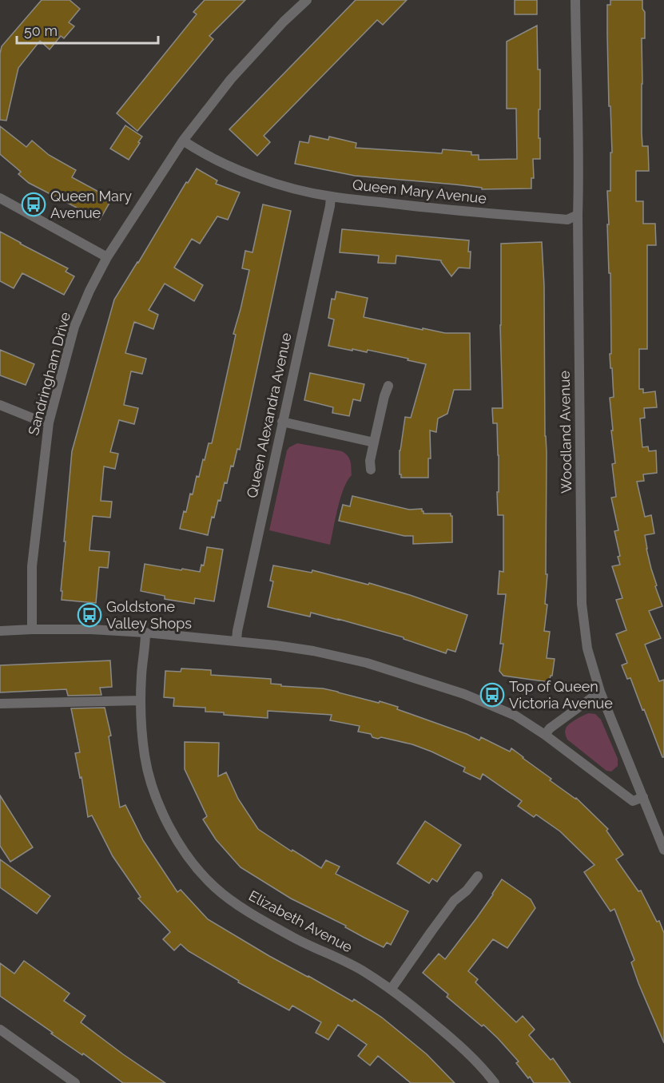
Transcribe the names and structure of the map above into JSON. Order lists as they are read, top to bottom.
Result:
{
  "streets": {
    "street": [
      "Queen Mary Avenue",
      "Sandringham Drive",
      "Queen Alexandra Avenue",
      "Woodland Avenue",
      "Elizabeth Avenue"
    ]
  },
  "crossings": [
    ["Queen Mary Avenue", "Sandringham Drive"],
    ["Queen Mary Avenue", "Queen Alexandra Avenue"],
    ["Queen Mary Avenue", "Woodland Avenue"]
  ],
  "places": {
    "bus stop": ["Queen Mary Avenue", "Goldstone Valley Shops", "Top of Queen Victoria Avenue"]
  },
  "scale_bar": "50 m"
}
